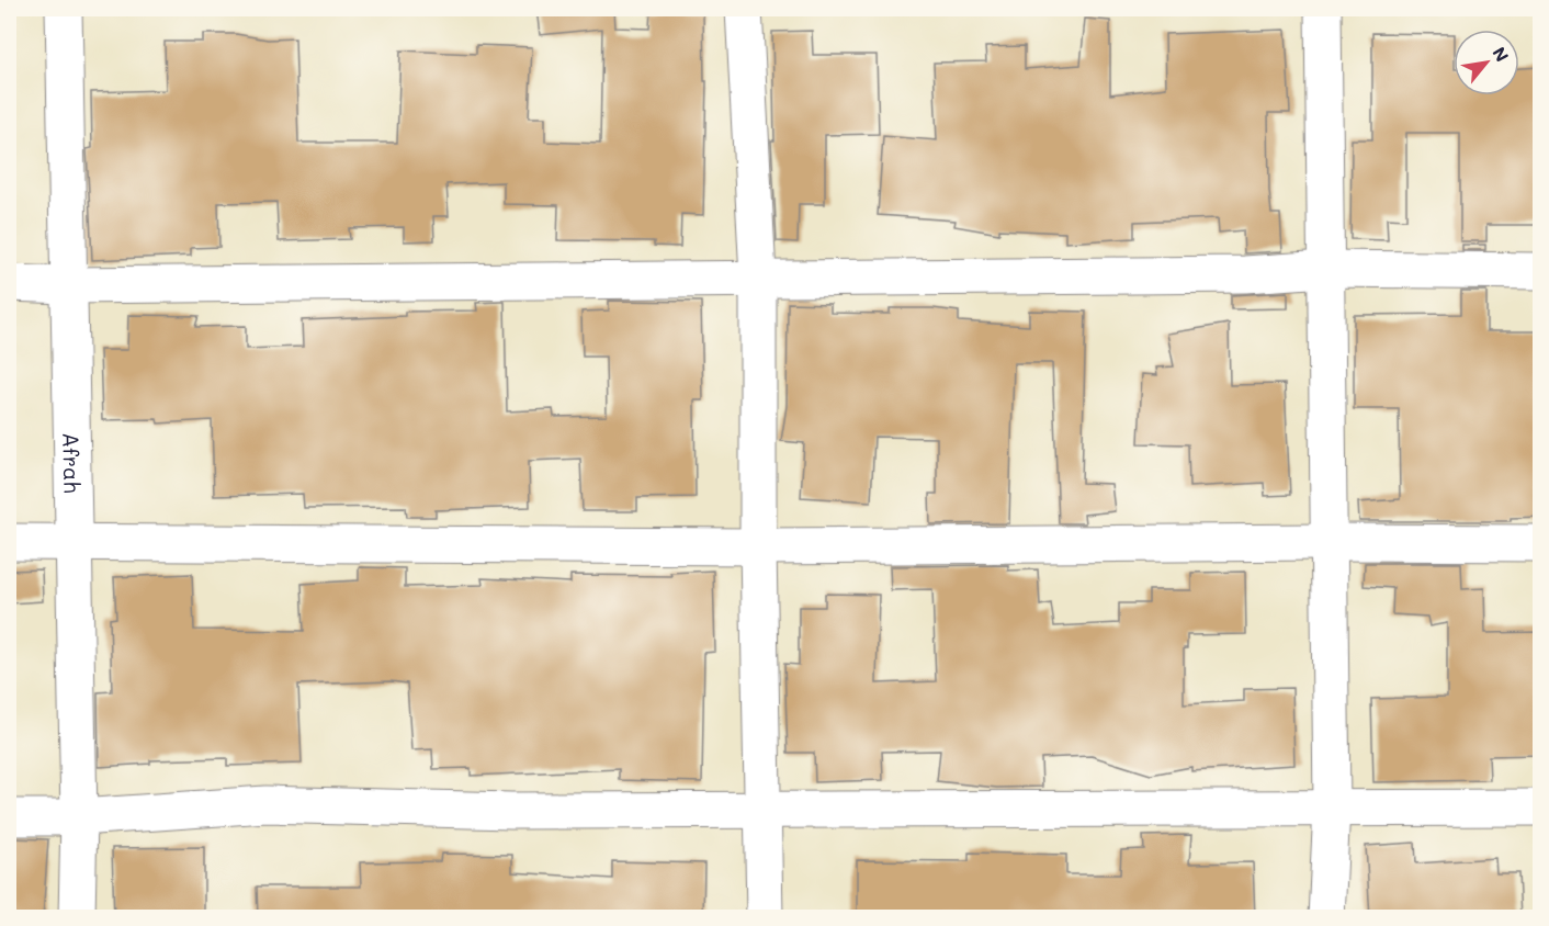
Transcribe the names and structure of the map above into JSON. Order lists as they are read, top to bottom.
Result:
{
  "streets": {
    "street": ["Afrah"]
  },
  "north": "top right"
}
